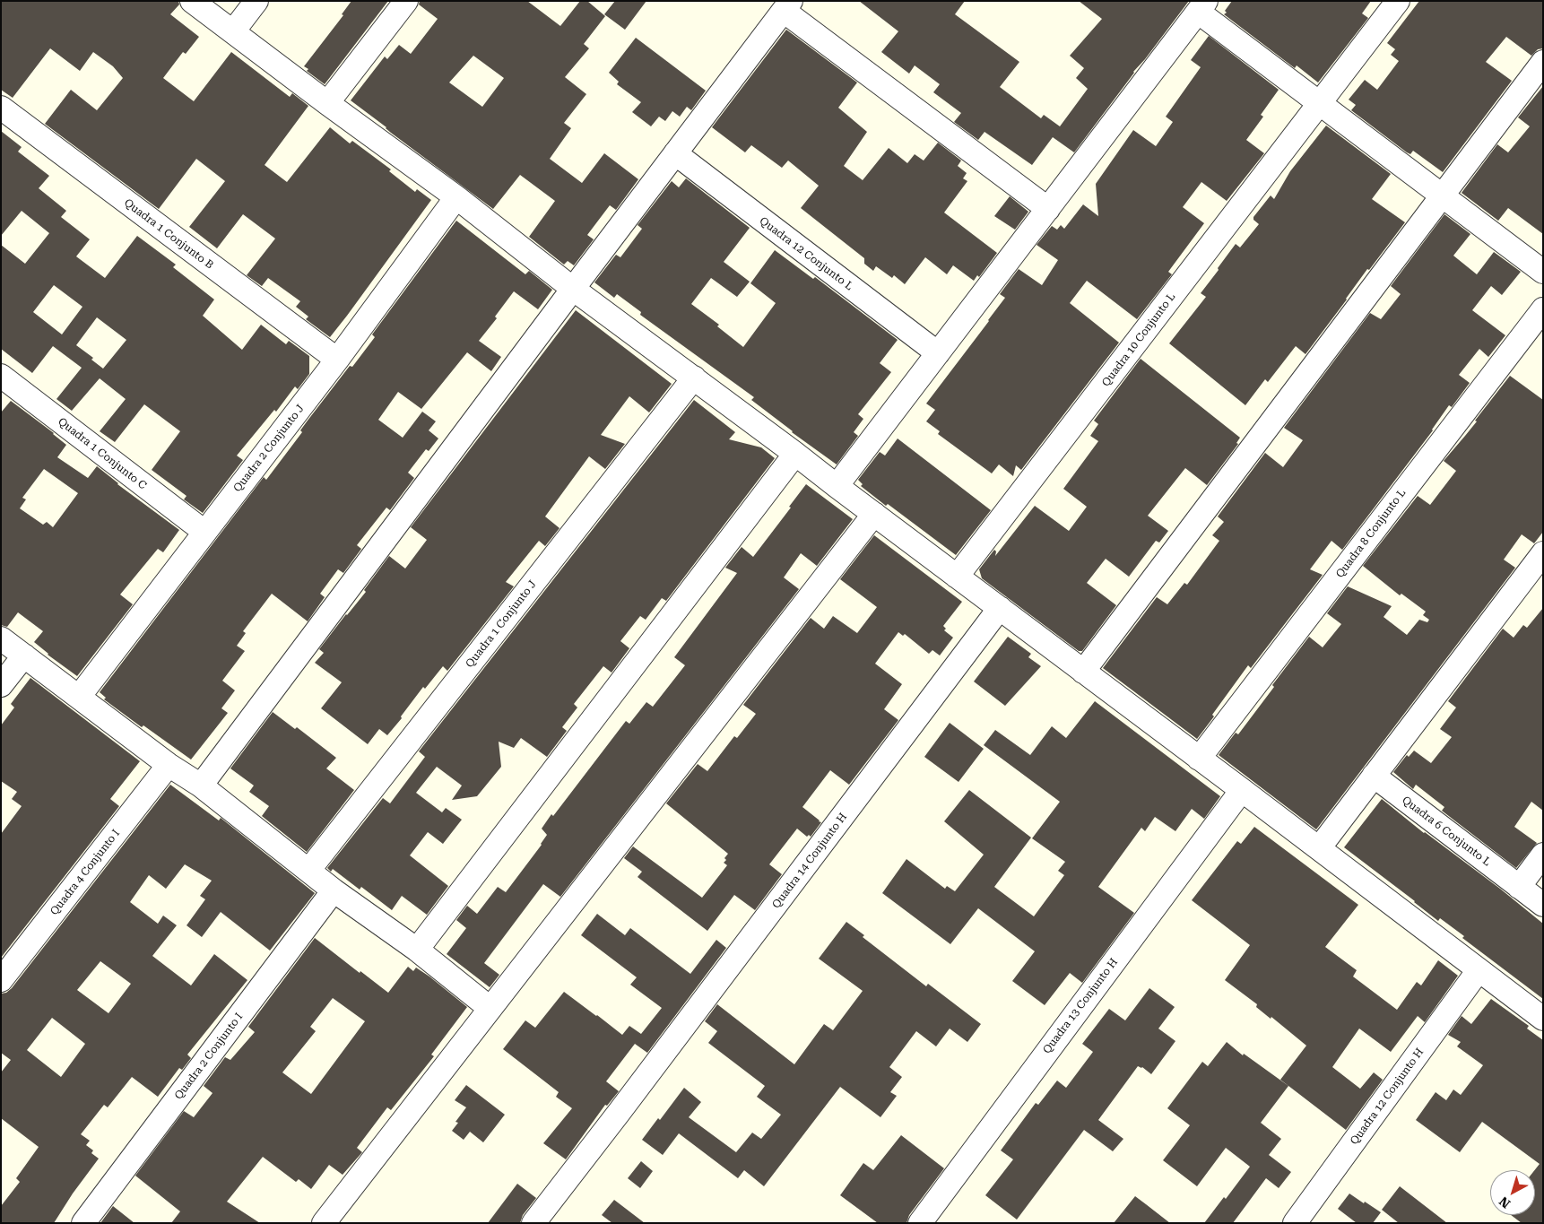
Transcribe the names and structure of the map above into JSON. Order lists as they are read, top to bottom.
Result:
{
  "streets": {
    "street": [
      "Quadra 1 Conjunto B",
      "Quadra 12 Conjunto L",
      "Quadra 10 Conjunto L",
      "Quadra 2 Conjunto J",
      "Quadra 1 Conjunto C",
      "Quadra 8 Conjunto L",
      "Quadra 1 Conjunto J",
      "Quadra 6 Conjunto L",
      "Quadra 14 Conjunto H",
      "Quadra 4 Conjunto I",
      "Quadra 13 Conjunto H",
      "Quadra 2 Conjunto I",
      "Quadra 12 Conjunto H"
    ]
  },
  "crossings": [
    ["Quadra 1 Conjunto B", "Quadra 2 Conjunto J"],
    ["Quadra 2 Conjunto J", "Quadra 1 Conjunto C"]
  ],
  "north": "bottom left"
}
